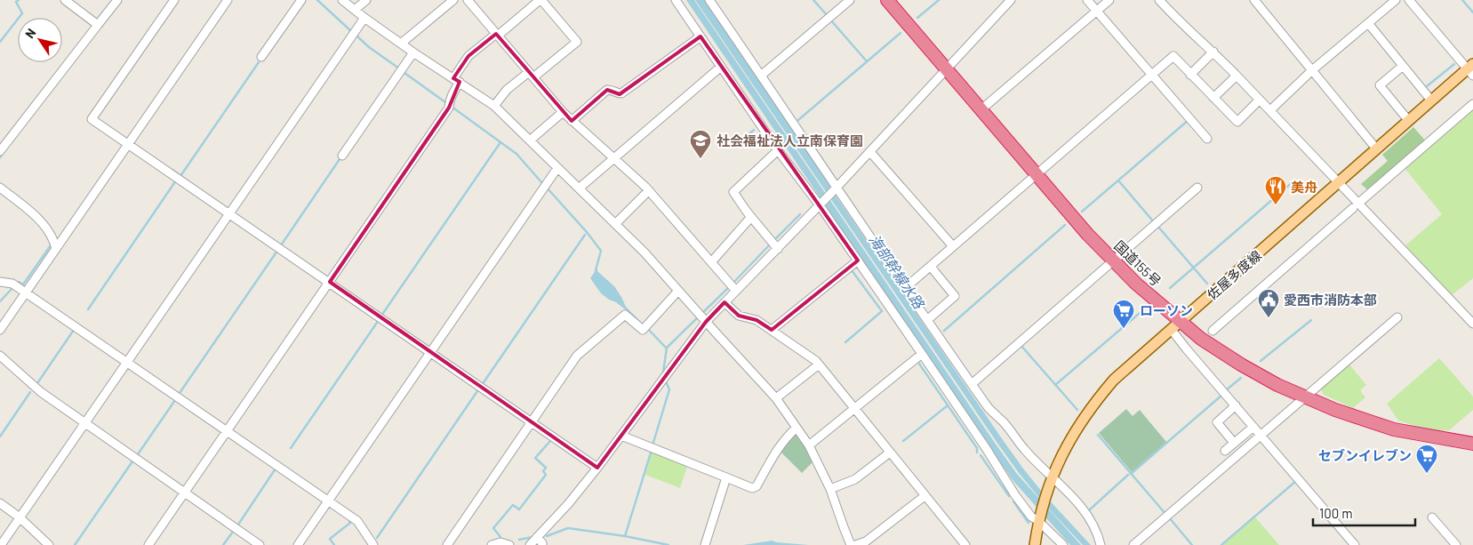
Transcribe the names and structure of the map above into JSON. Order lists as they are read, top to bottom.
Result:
{
  "streets": {
    "highway": ["国道155号"],
    "main road": ["佐屋多度線"]
  },
  "crossings": [
    ["国道155号", "佐屋多度線"]
  ],
  "water": ["海部幹線水路"],
  "places": {
    "school or university": ["社会福祉法人立南保育園"],
    "restaurant": ["美舟"],
    "public building": ["愛西市消防本部"],
    "supermarket": ["ローソン", "セブンイレブン"]
  },
  "scale_bar": "100 m",
  "north": "top left"
}
